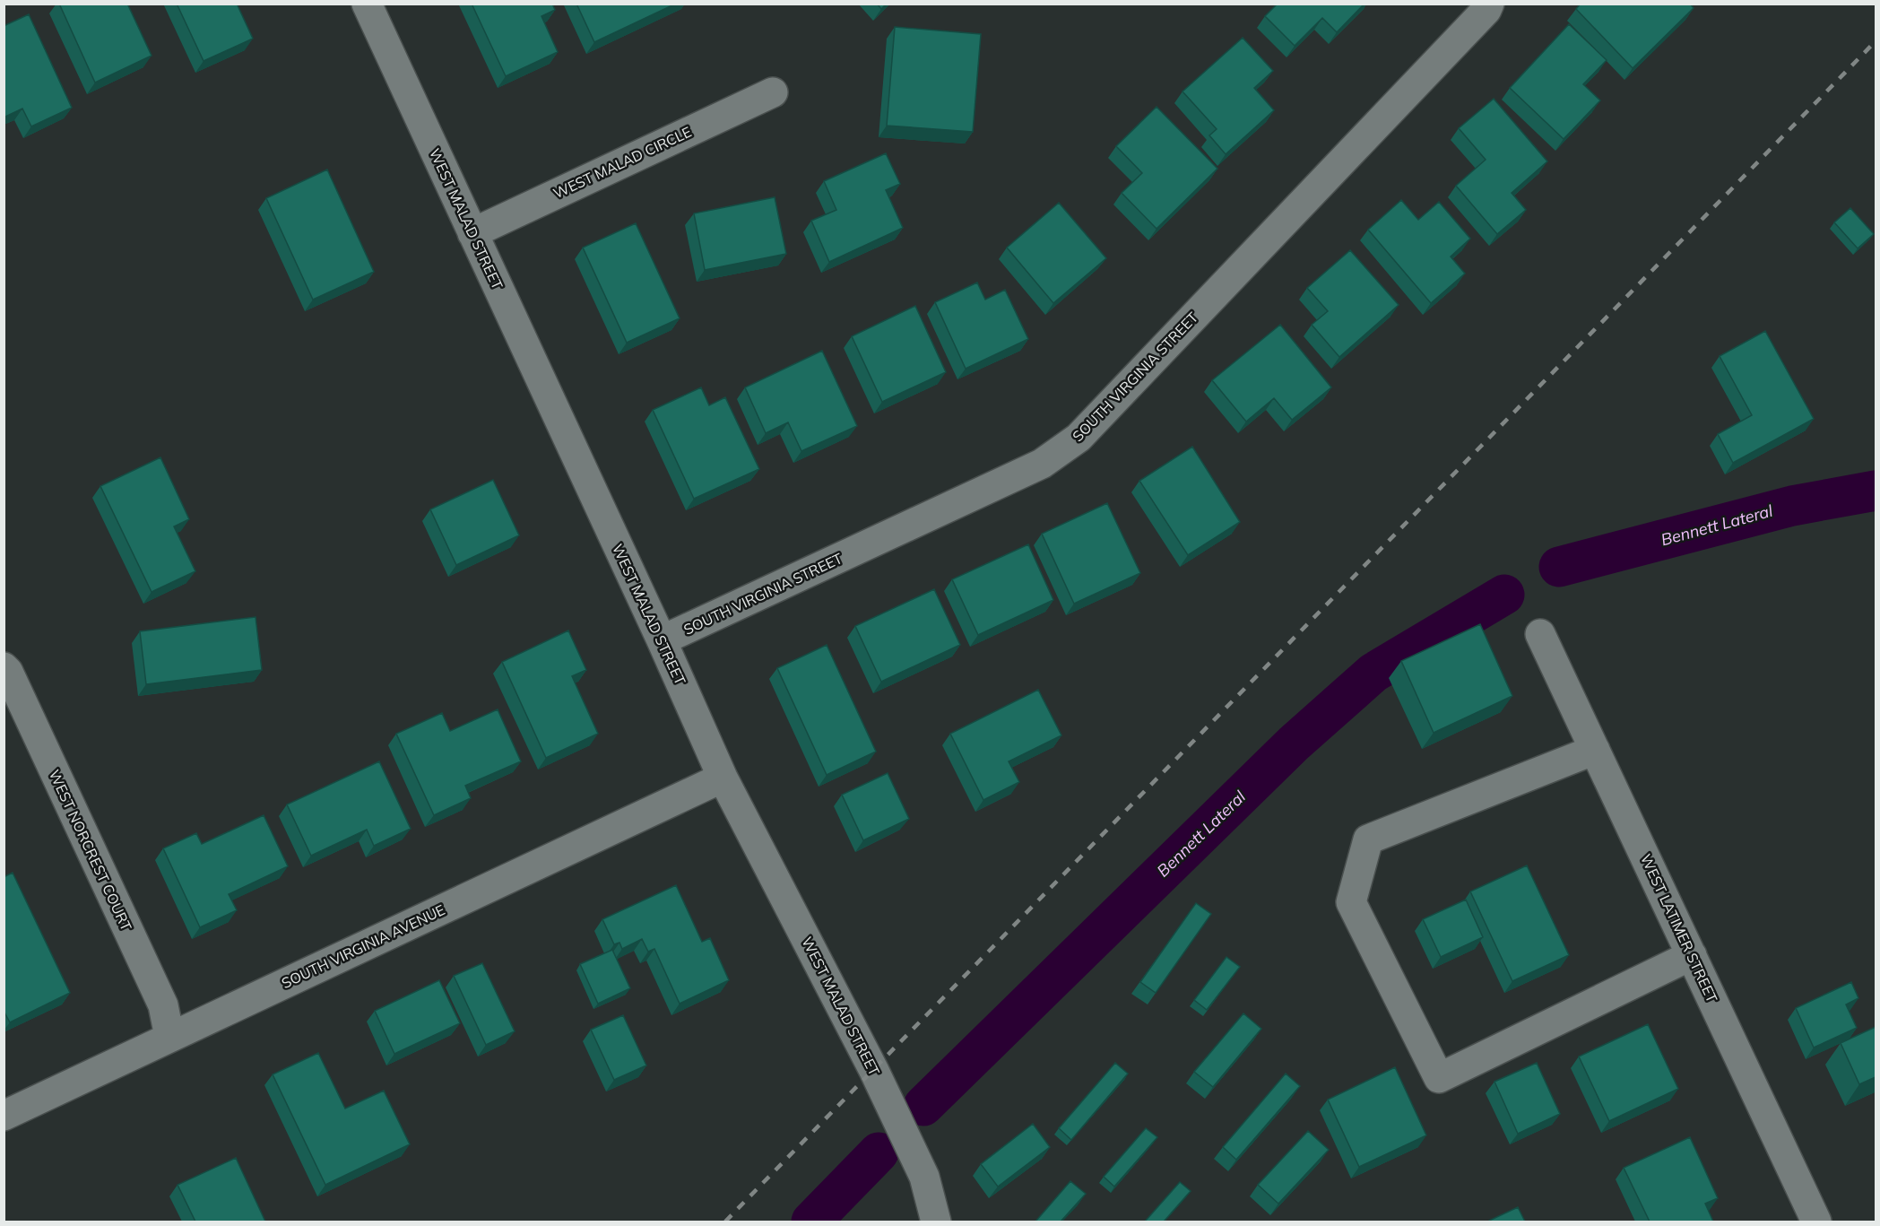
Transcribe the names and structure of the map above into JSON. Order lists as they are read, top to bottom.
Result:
{
  "streets": {
    "street": [
      "WEST MALAD CIRCLE",
      "WEST MALAD STREET",
      "SOUTH VIRGINIA STREET",
      "WEST NORCREST COURT",
      "WEST LATIMER STREET",
      "SOUTH VIRGINIA AVENUE"
    ]
  },
  "crossings": [
    ["WEST MALAD CIRCLE", "WEST MALAD STREET"],
    ["WEST MALAD STREET", "SOUTH VIRGINIA STREET"],
    ["WEST MALAD STREET", "SOUTH VIRGINIA AVENUE"],
    ["WEST NORCREST COURT", "SOUTH VIRGINIA AVENUE"]
  ],
  "water": ["Bennett Lateral"]
}
